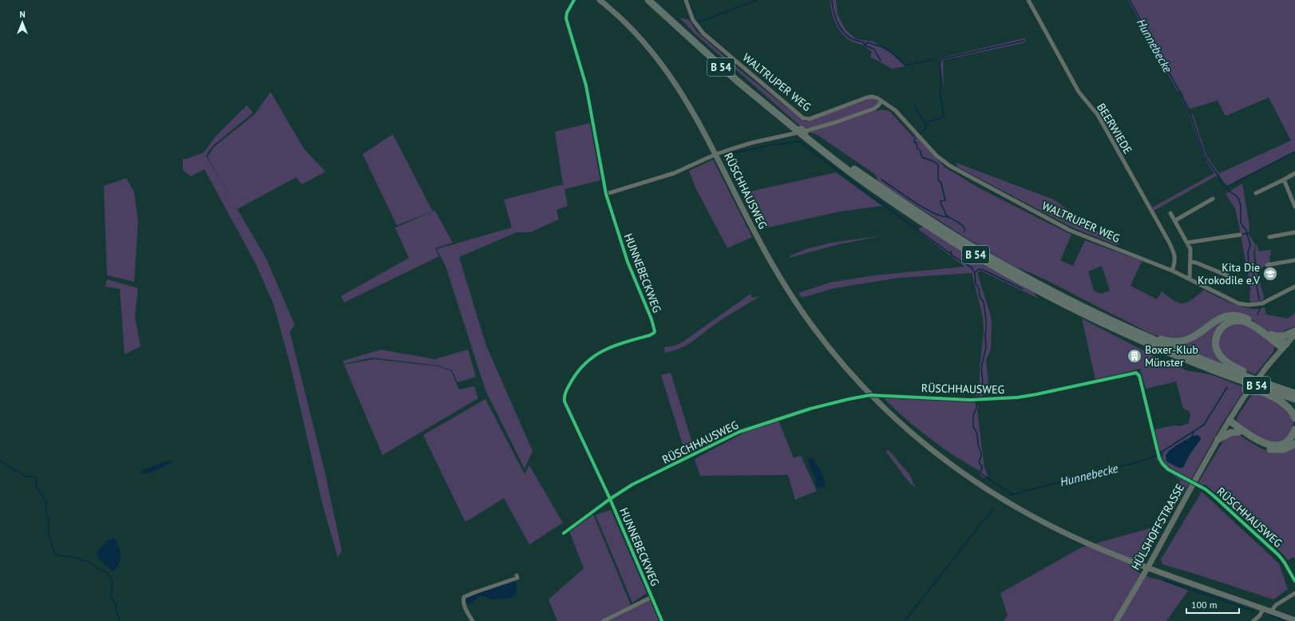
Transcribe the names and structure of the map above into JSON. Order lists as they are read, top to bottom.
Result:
{
  "streets": {
    "highway": ["B 54"],
    "main road": ["RÜSCHHAUSWEG", "HÜLSHOFFSTRASSE"],
    "street": ["WALTRUPER WEG", "BEERWIEDE", "HUNNEBECKWEG"]
  },
  "crossings": [
    ["WALTRUPER WEG", "BEERWIEDE"],
    ["WALTRUPER WEG", "RÜSCHHAUSWEG"],
    ["RÜSCHHAUSWEG", "HUNNEBECKWEG"],
    ["RÜSCHHAUSWEG", "HÜLSHOFFSTRASSE"]
  ],
  "water": ["Hunnebecke"],
  "places": {
    "school or university": ["Kita Die Krokodile e.V"],
    "building": ["Boxer-Klub Münster"]
  },
  "scale_bar": "100 m",
  "north": "top"
}
